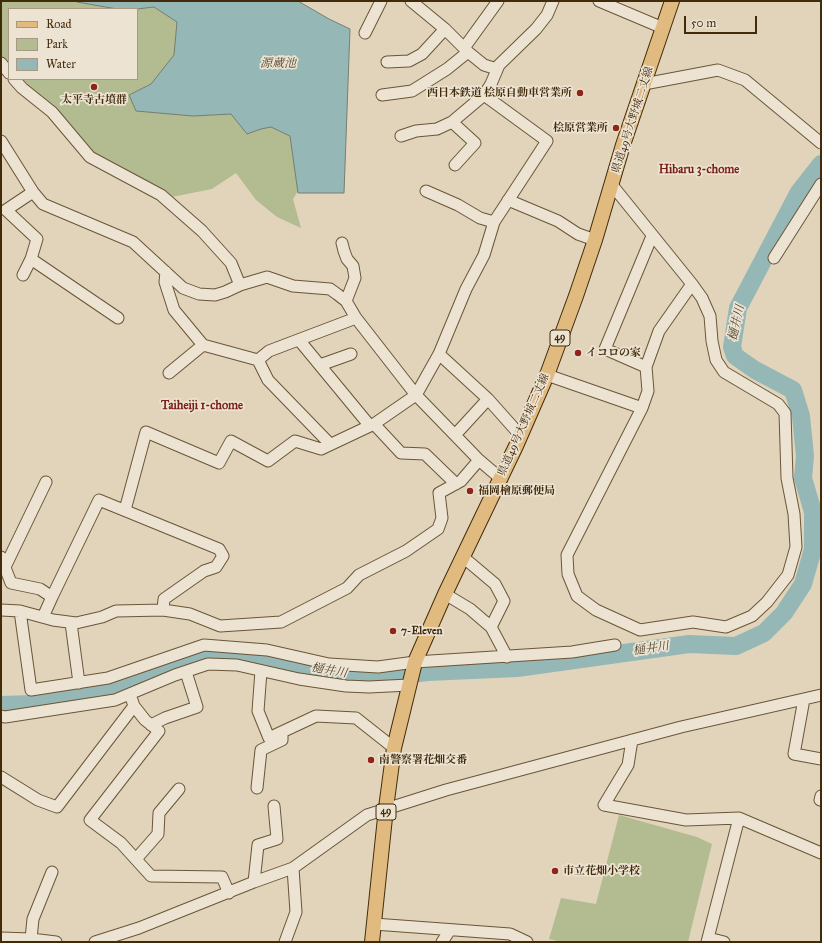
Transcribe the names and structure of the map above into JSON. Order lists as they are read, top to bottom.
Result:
{
  "streets": {
    "main road": ["県道49号大野城二丈線", "49"]
  },
  "districts": ["Hibaru 3-chome", "Taiheiji 1-chome"],
  "water": ["源蔵池", "樋井川"],
  "places": [
    "太平寺古墳群",
    "西日本鉄道 桧原自動車営業所",
    "桧原営業所",
    "イコロの家",
    "福岡檜原郵便局",
    "7-Eleven",
    "南警察署花畑交番",
    "市立花畑小学校"
  ],
  "legend": ["Road", "Park", "Water"],
  "scale_bar": "50 m"
}
